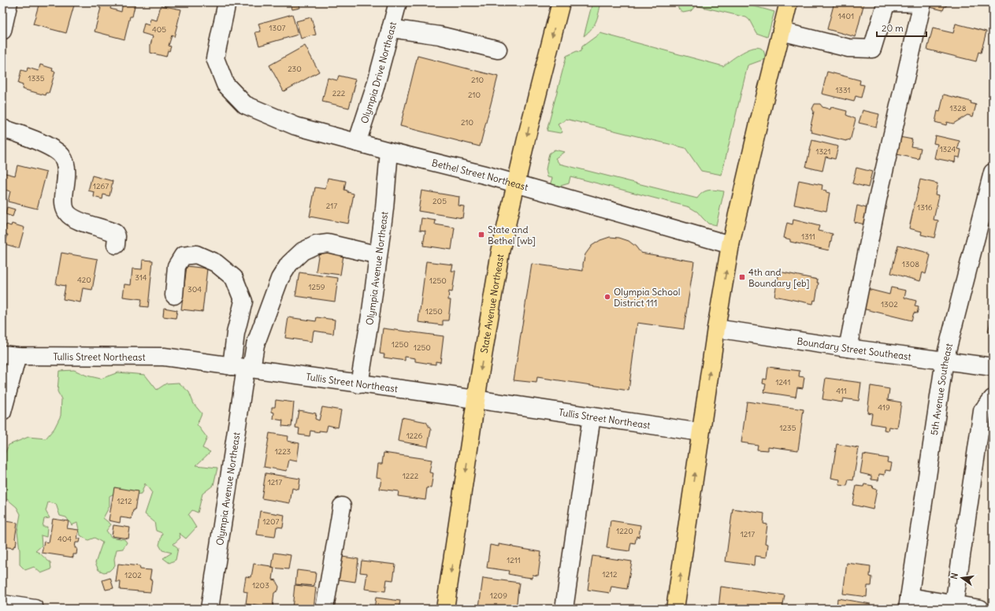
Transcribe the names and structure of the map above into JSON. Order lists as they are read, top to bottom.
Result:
{
  "streets": {
    "main road": ["State Avenue Northeast"],
    "street": [
      "Olympia Drive Northeast",
      "Bethel Street Northeast",
      "Olympia Avenue Northeast",
      "Boundary Street Southeast",
      "Tullis Street Northeast",
      "5th Avenue Southeast"
    ]
  },
  "crossings": [
    ["Olympia Drive Northeast", "Bethel Street Northeast"],
    ["Bethel Street Northeast", "Olympia Avenue Northeast"],
    ["Bethel Street Northeast", "State Avenue Northeast"],
    ["Olympia Avenue Northeast", "Tullis Street Northeast"],
    ["State Avenue Northeast", "Tullis Street Northeast"],
    ["Boundary Street Southeast", "5th Avenue Southeast"]
  ],
  "one_way": ["State Avenue Northeast"],
  "places": {
    "transit": ["State and Bethel [wb]", "4th and Boundary [eb]"],
    "other": ["Olympia School District 111"]
  },
  "house_numbers": [
    "1401",
    "1307",
    "405",
    "230",
    "1335",
    "210",
    "1331",
    "222",
    "210",
    "1328",
    "210",
    "1324",
    "1321",
    "1267",
    "205",
    "217",
    "1316",
    "1311",
    "1308",
    "314",
    "420",
    "1250",
    "1259",
    "304",
    "1302",
    "1250",
    "1250",
    "1250",
    "1241",
    "411",
    "419",
    "1235",
    "1226",
    "1223",
    "1222",
    "1217",
    "1212",
    "1207",
    "1220",
    "1217",
    "404",
    "1211",
    "1212",
    "1202",
    "1203",
    "1209"
  ],
  "scale_bar": "20 m",
  "north": "left"
}
